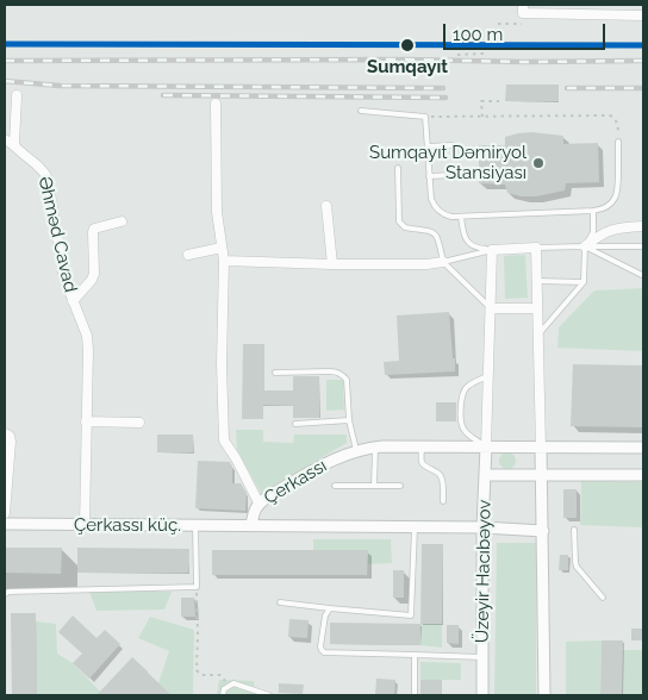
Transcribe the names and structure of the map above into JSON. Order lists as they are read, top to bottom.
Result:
{
  "streets": {
    "street": [
      "Əhməd Cavad",
      "Çerkassı",
      "Çerkassı küç.",
      "Üzeyir Hacıbəyov"
    ]
  },
  "crossings": [
    ["Əhməd Cavad", "Çerkassı küç."],
    ["Çerkassı", "Çerkassı küç."],
    ["Çerkassı", "Üzeyir Hacıbəyov"]
  ],
  "places": ["Sumqayıt", "Sumqayıt Dəmiryol Stansiyası"],
  "scale_bar": "100 m"
}
